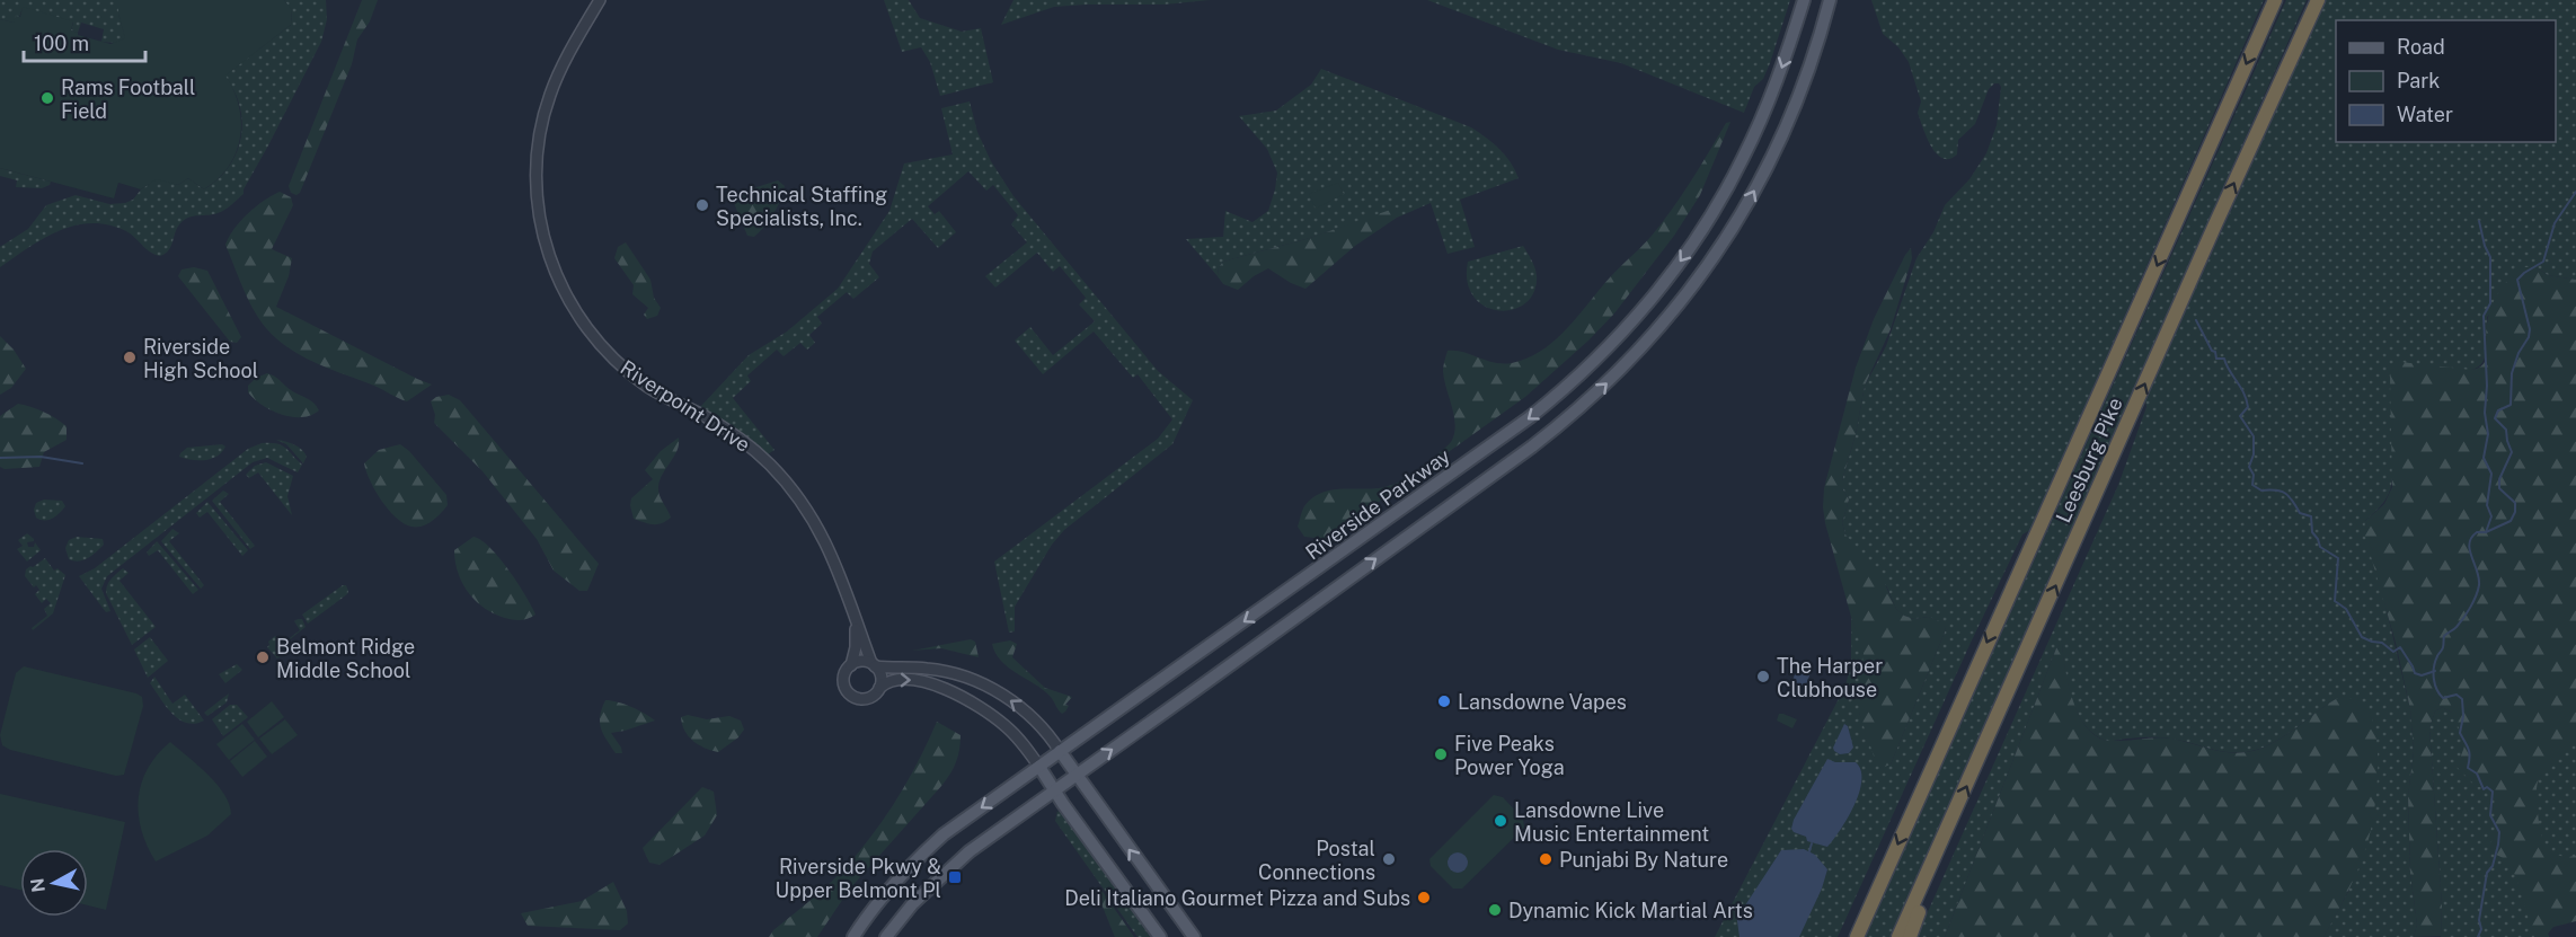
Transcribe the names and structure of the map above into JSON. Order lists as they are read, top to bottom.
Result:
{
  "streets": {
    "highway": ["Leesburg Pike"],
    "main road": ["Riverside Parkway"],
    "street": ["Riverpoint Drive"]
  },
  "places": {
    "other": [
      "Rams Football Field",
      "Technical Staffing Specialists, Inc.",
      "Riverside High School",
      "Belmont Ridge Middle School",
      "The Harper Clubhouse",
      "Lansdowne Vapes",
      "Five Peaks Power Yoga",
      "Lansdowne Live Music Entertainment",
      "Postal Connections",
      "Punjabi By Nature",
      "Deli Italiano Gourmet Pizza and Subs",
      "Dynamic Kick Martial Arts"
    ],
    "transit": ["Riverside Pkwy & Upper Belmont Pl"]
  },
  "legend": ["Road", "Park", "Water"],
  "scale_bar": "100 m",
  "north": "left"
}
